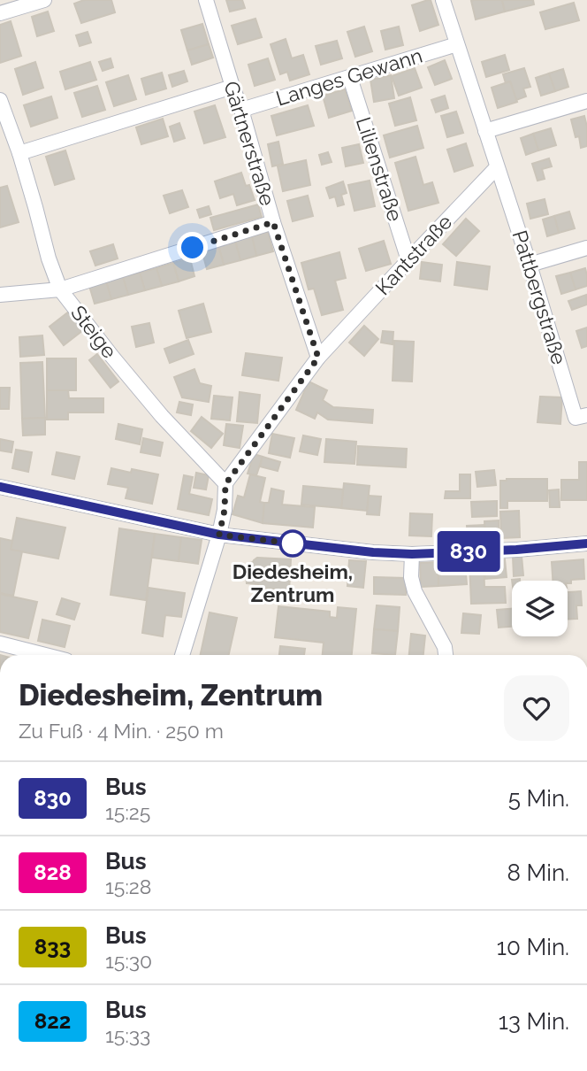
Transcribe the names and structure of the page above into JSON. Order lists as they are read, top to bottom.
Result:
{
  "streets": {
    "street": [
      "Langes Gewann",
      "Gärtnerstraße",
      "Lilienstraße",
      "Kantstraße",
      "Pattbergstraße",
      "Steige"
    ]
  },
  "crossings": [
    ["Langes Gewann", "Gärtnerstraße"],
    ["Langes Gewann", "Lilienstraße"],
    ["Gärtnerstraße", "Kantstraße"],
    ["Lilienstraße", "Kantstraße"],
    ["Kantstraße", "Pattbergstraße"],
    ["Kantstraße", "Steige"]
  ],
  "places": ["Diedesheim, Zentrum"],
  "lines": ["bus line 830"],
  "page": {
    "on_map": "830",
    "heading": ["Diedesheim, Zentrum", "Zu Fuß · 4 Min. · 250 m"],
    "list": [
      {
        "mark": "830",
        "name": "Bus",
        "note": "15:25",
        "value": "5 Min."
      },
      {
        "mark": "828",
        "name": "Bus",
        "note": "15:28",
        "value": "8 Min."
      },
      {
        "mark": "833",
        "name": "Bus",
        "note": "15:30",
        "value": "10 Min."
      },
      {
        "mark": "822",
        "name": "Bus",
        "note": "15:33",
        "value": "13 Min."
      }
    ]
  }
}
